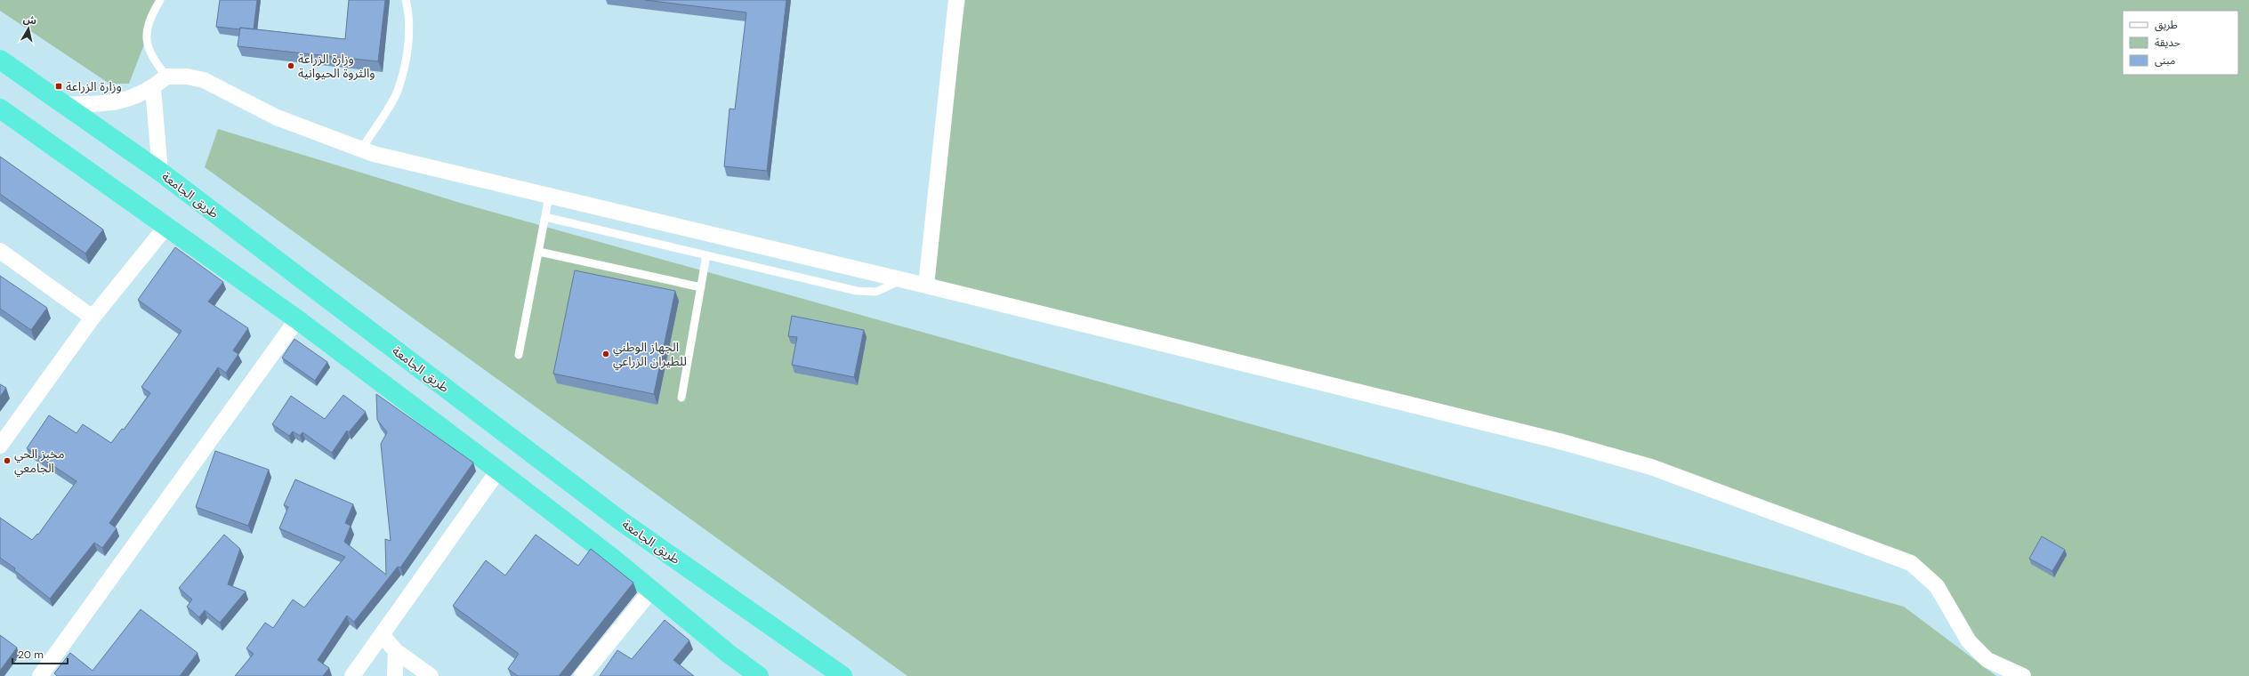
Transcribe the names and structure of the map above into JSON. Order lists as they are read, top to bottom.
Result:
{
  "streets": {
    "highway": ["طريق الجامعة"]
  },
  "places": {
    "other": ["وزارة الزراعة والثروة الحيوانية", "الجهاز الوطني للطيران الزراعي", "مخبز الحي الجامعي"],
    "transit": ["وزارة الزراعة"]
  },
  "legend": ["طريق", "حديقة", "مبنى"],
  "scale_bar": "20 m",
  "north": "top"
}
